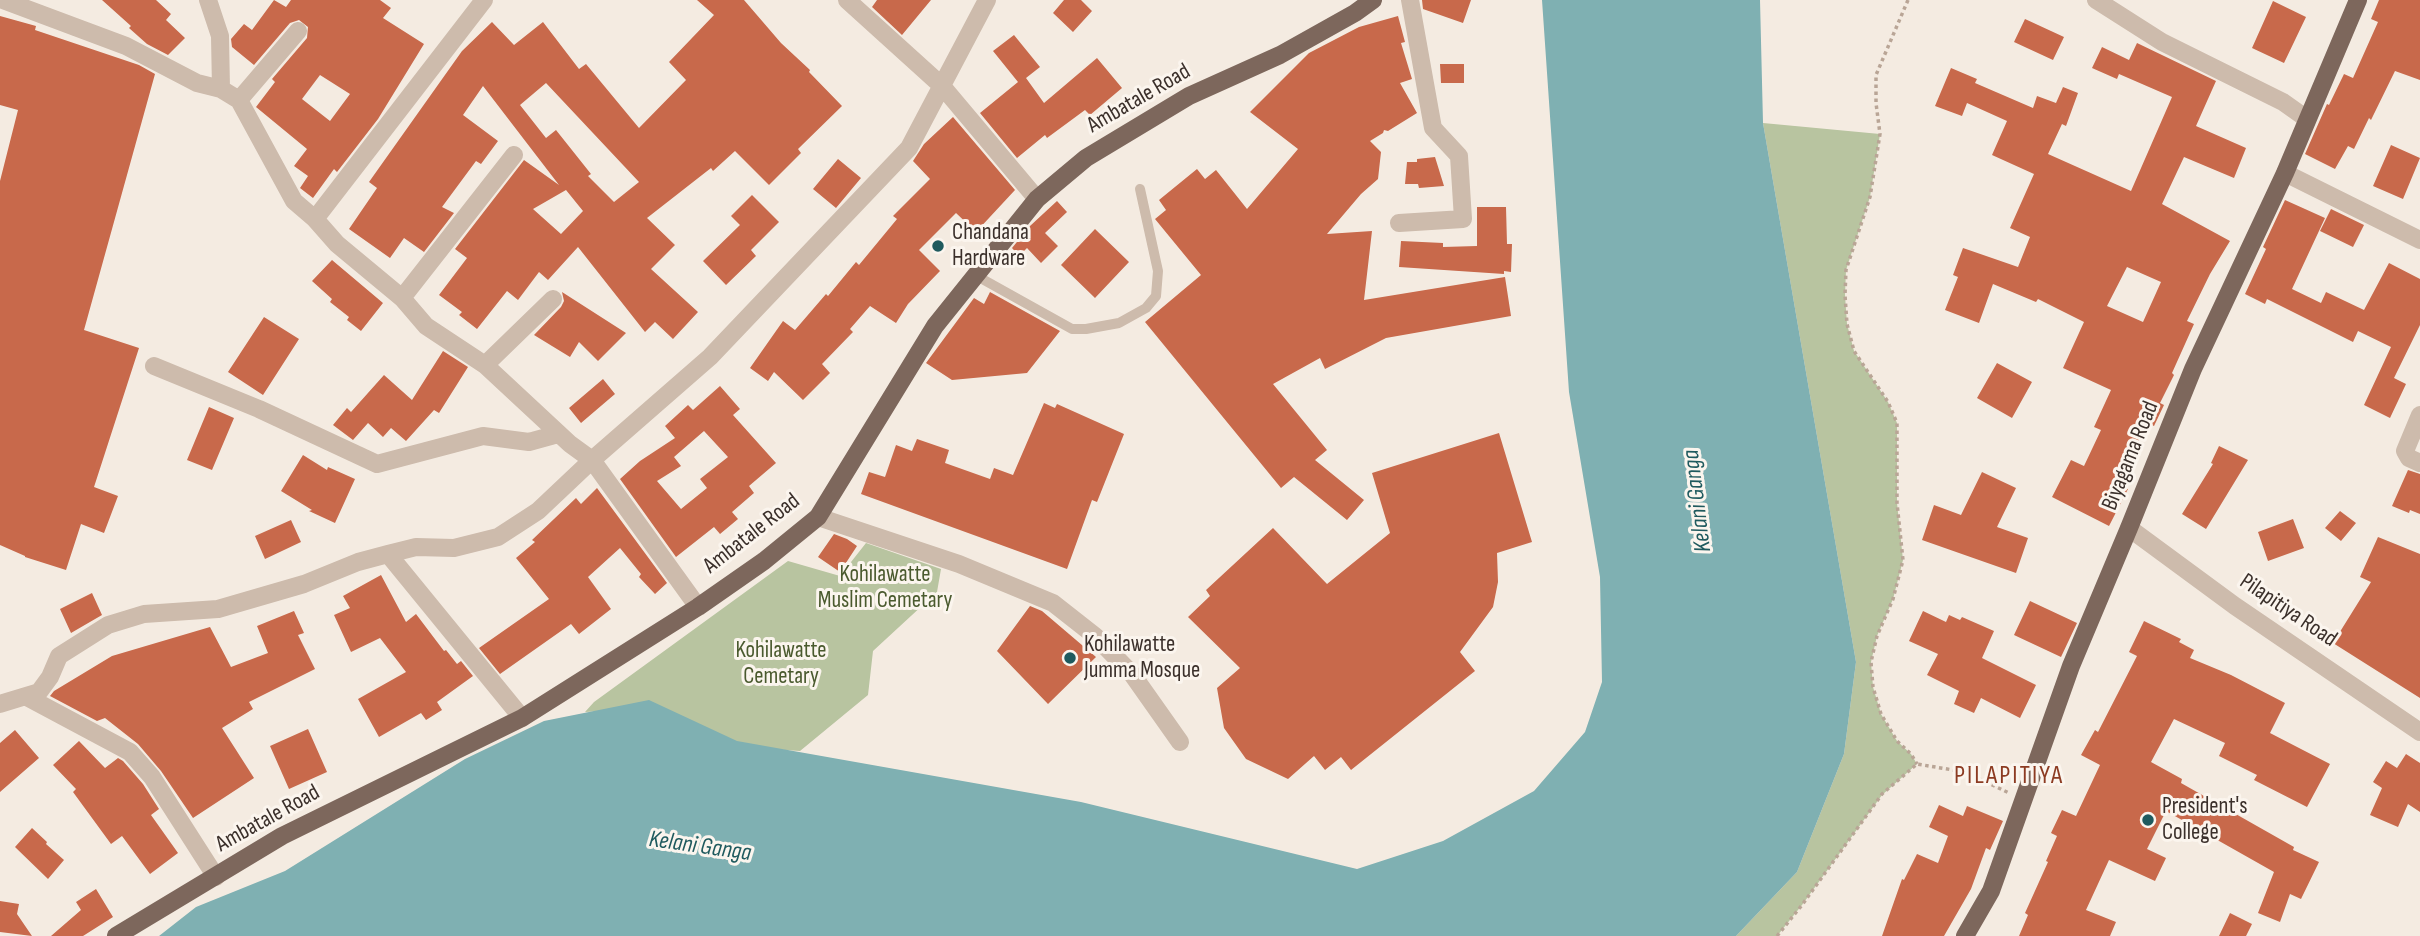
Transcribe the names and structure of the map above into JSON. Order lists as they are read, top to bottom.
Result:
{
  "streets": {
    "main road": ["Ambatale Road", "Biyagama Road"],
    "street": ["Pilapitiya Road"]
  },
  "crossings": [
    ["Biyagama Road", "Pilapitiya Road"]
  ],
  "districts": ["PILAPITIYA"],
  "water": ["Kelani Ganga"],
  "parks": ["Kohilawatte Muslim Cemetary", "Kohilawatte Cemetary"],
  "places": ["Chandana Hardware", "Kohilawatte Jumma Mosque", "President's College"]
}
